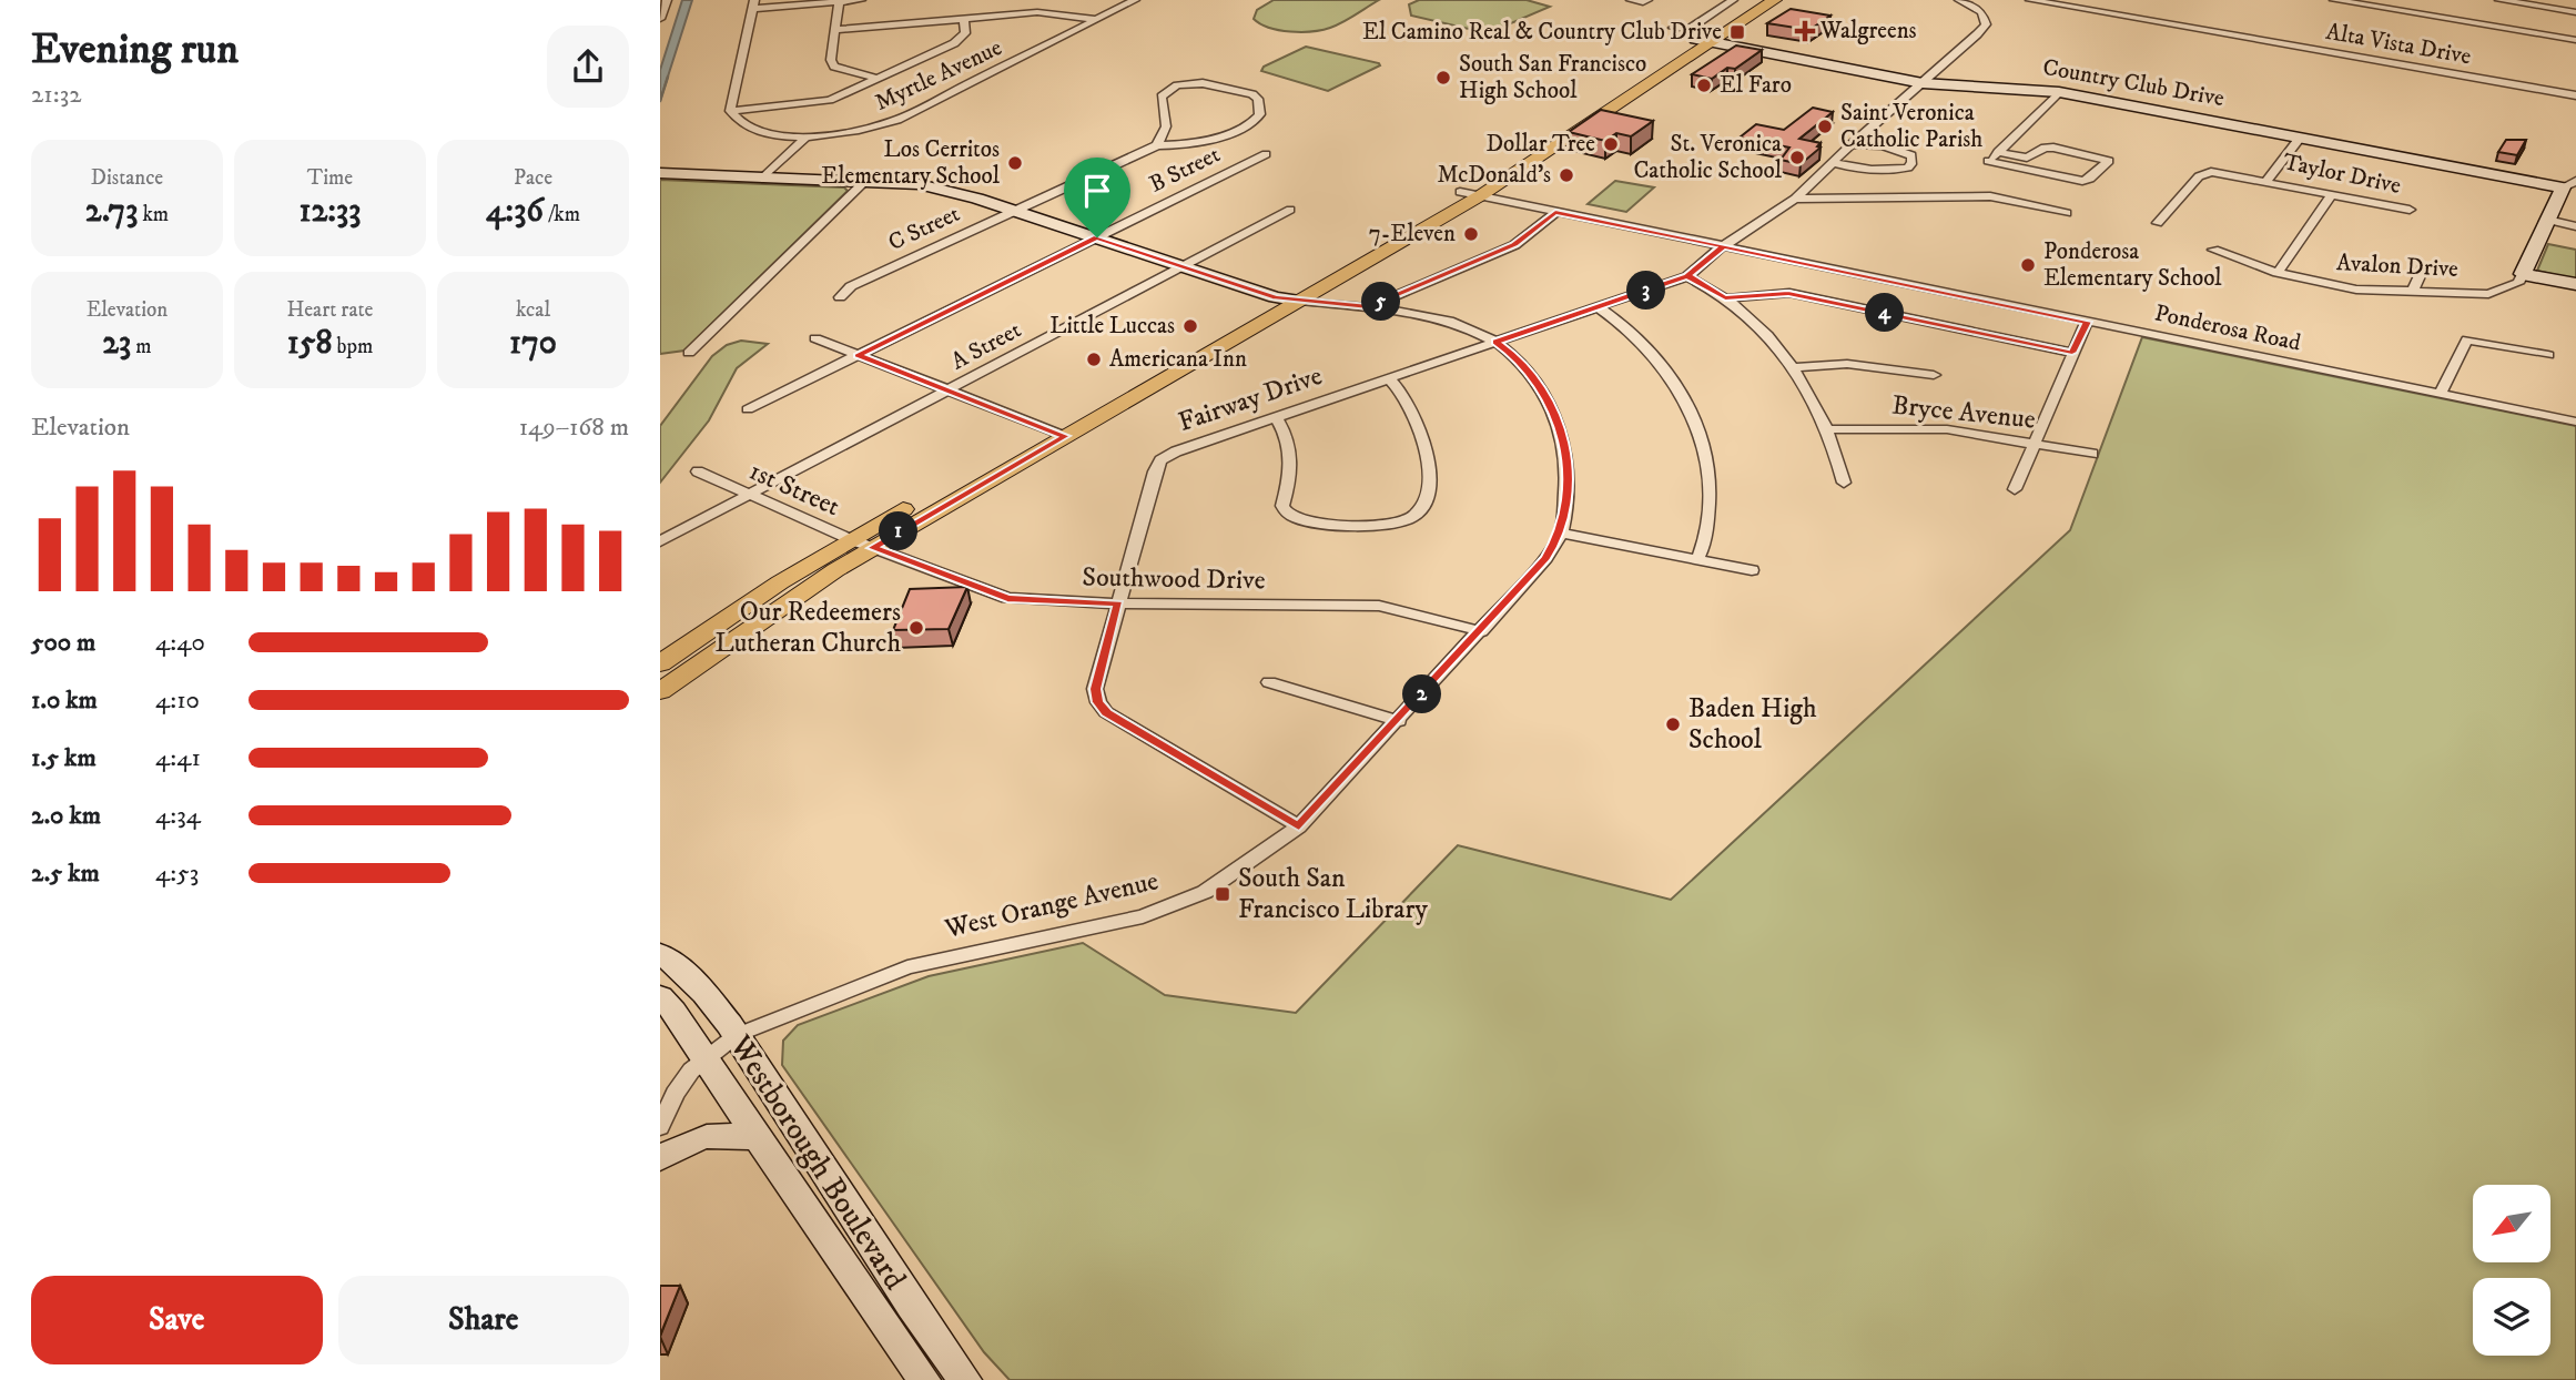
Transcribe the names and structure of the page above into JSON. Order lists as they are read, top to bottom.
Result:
{
  "streets": {
    "street": [
      "Alta Vista Drive",
      "Myrtle Avenue",
      "Country Club Drive",
      "B Street",
      "Taylor Drive",
      "C Street",
      "Avalon Drive",
      "Ponderosa Road",
      "A Street",
      "Fairway Drive",
      "Bryce Avenue",
      "1st Street",
      "Southwood Drive",
      "West Orange Avenue",
      "Westborough Boulevard"
    ]
  },
  "crossings": [
    ["Country Club Drive", "Fairway Drive"],
    ["B Street", "West Orange Avenue"],
    ["C Street", "West Orange Avenue"],
    ["Ponderosa Road", "Fairway Drive"],
    ["A Street", "1st Street"],
    ["A Street", "West Orange Avenue"],
    ["Fairway Drive", "Southwood Drive"],
    ["Fairway Drive", "West Orange Avenue"],
    ["1st Street", "Southwood Drive"],
    ["Southwood Drive", "West Orange Avenue"],
    ["West Orange Avenue", "Westborough Boulevard"]
  ],
  "places": {
    "health": ["Walgreens"],
    "transit": ["El Camino Real & Country Club Drive", "South San Francisco Library"],
    "other": [
      "South San Francisco High School",
      "El Faro",
      "Saint Veronica Catholic Parish",
      "Dollar Tree",
      "St. Veronica Catholic School",
      "Los Cerritos Elementary School",
      "McDonald's",
      "7-Eleven",
      "Ponderosa Elementary School",
      "Little Luccas",
      "Americana Inn",
      "Our Redeemers Lutheran Church",
      "Baden High School"
    ]
  },
  "north": "bottom left",
  "page": {
    "heading": ["Evening run", "21:32"],
    "stats": [
      ["Distance", "2.73 km"],
      ["Time", "12:33"],
      ["Pace", "4:36 /km"],
      ["Elevation", "23 m"],
      ["Heart rate", "158 bpm"],
      ["kcal", "170"]
    ],
    "pins": [
      "3",
      "5",
      "4",
      "1",
      "2"
    ],
    "chart": ["Elevation", "149–168 m"],
    "list": [
      {
        "name": "500 m",
        "note": "4:40"
      },
      {
        "name": "1.0 km",
        "note": "4:10"
      },
      {
        "name": "1.5 km",
        "note": "4:41"
      },
      {
        "name": "2.0 km",
        "note": "4:34"
      },
      {
        "name": "2.5 km",
        "note": "4:53"
      }
    ],
    "buttons": ["Save", "Share"]
  }
}
